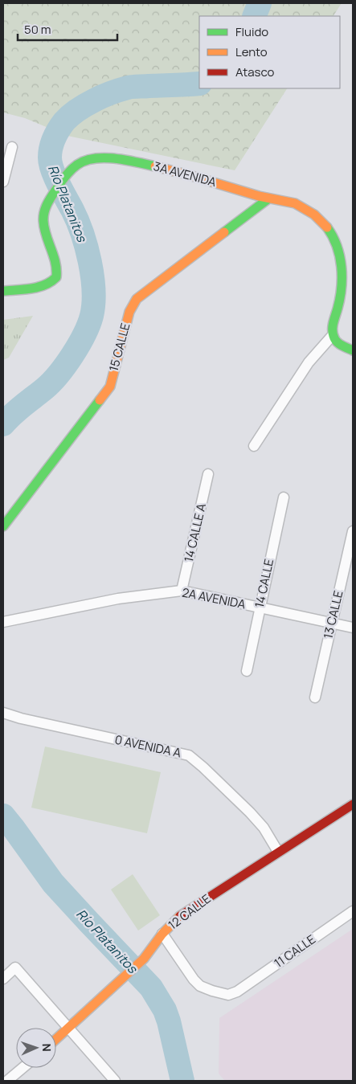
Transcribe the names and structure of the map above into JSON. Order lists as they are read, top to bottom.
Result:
{
  "streets": {
    "street": [
      "3A AVENIDA",
      "15 CALLE",
      "14 CALLE A",
      "14 CALLE",
      "2A AVENIDA",
      "13 CALLE",
      "0 AVENIDA A",
      "12 CALLE",
      "11 CALLE"
    ]
  },
  "crossings": [
    ["3A AVENIDA", "15 CALLE"],
    ["14 CALLE A", "2A AVENIDA"],
    ["14 CALLE", "2A AVENIDA"],
    ["2A AVENIDA", "13 CALLE"],
    ["0 AVENIDA A", "12 CALLE"],
    ["12 CALLE", "11 CALLE"]
  ],
  "water": ["Río Platanitos"],
  "legend": ["Fluido", "Lento", "Atasco"],
  "scale_bar": "50 m",
  "north": "right"
}
